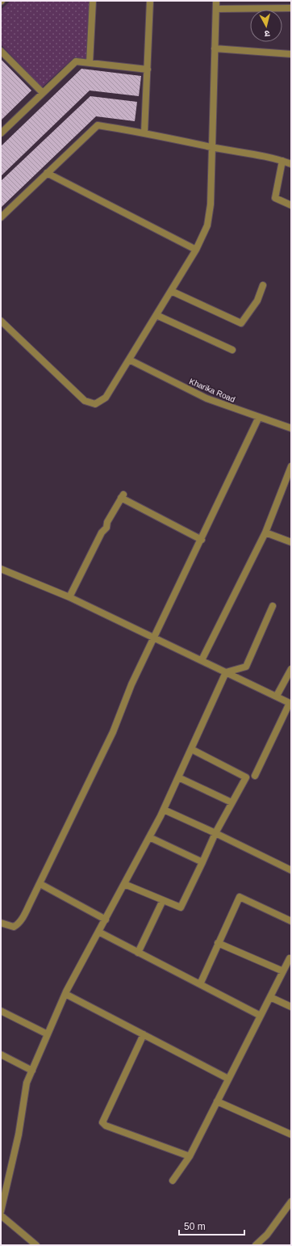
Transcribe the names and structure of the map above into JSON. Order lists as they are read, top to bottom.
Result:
{
  "streets": {
    "street": ["Kharika Road"]
  },
  "scale_bar": "50 m",
  "north": "bottom"
}
